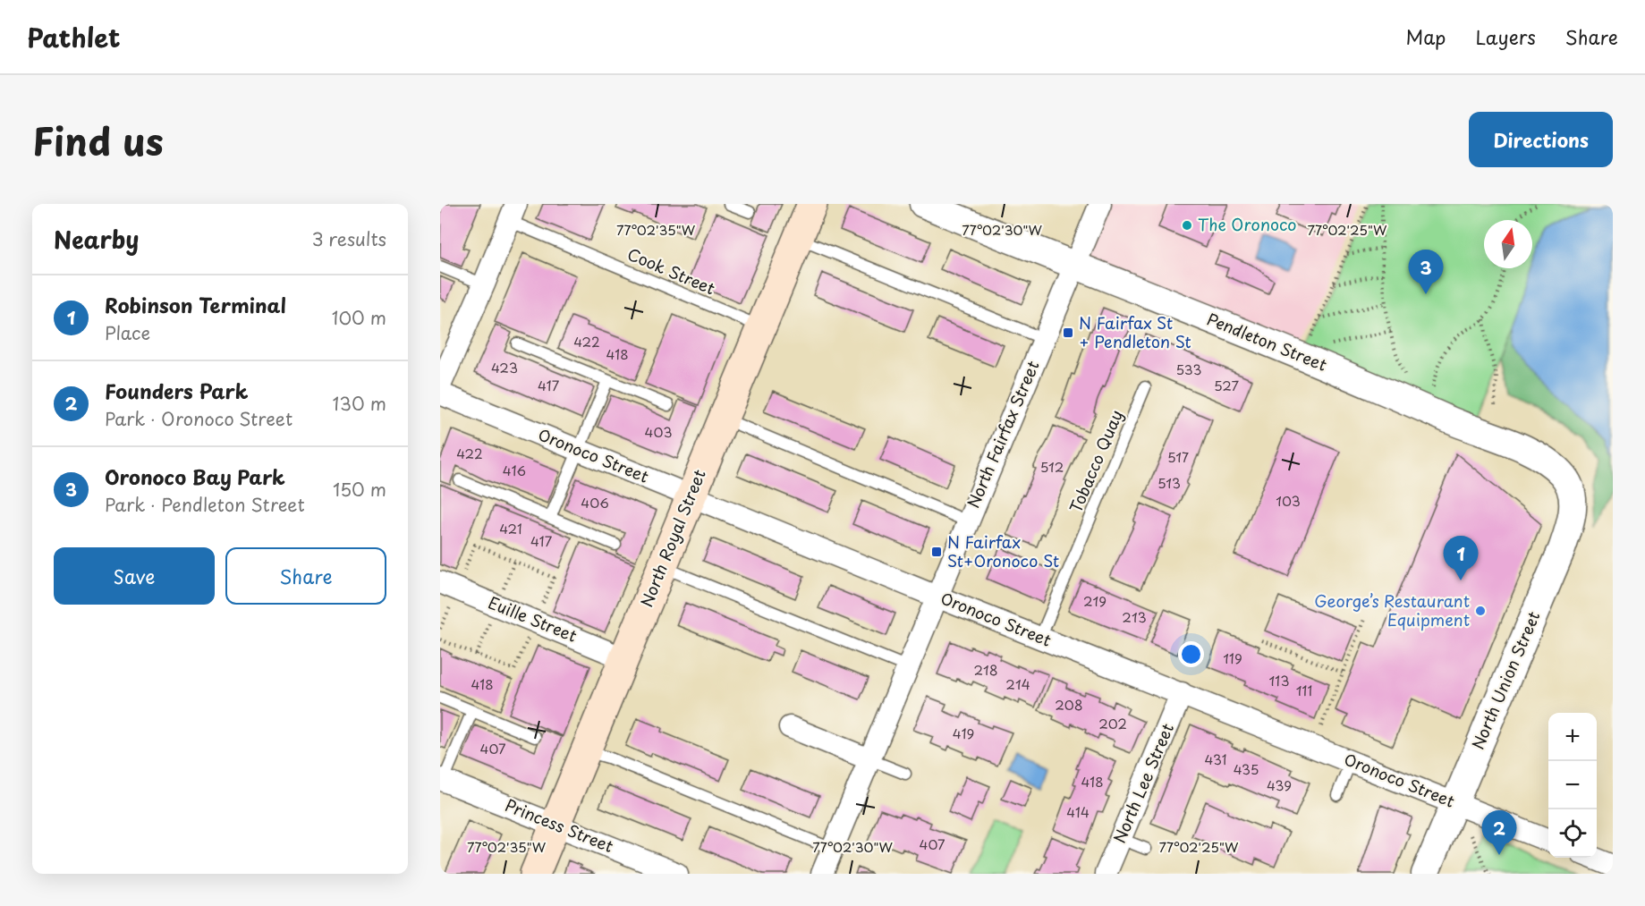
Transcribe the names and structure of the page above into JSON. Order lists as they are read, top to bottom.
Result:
{
  "streets": {
    "main road": ["North Royal Street"],
    "street": [
      "Pendleton Street",
      "North Fairfax Street",
      "Oronoco Street",
      "Euille Street",
      "North Union Street",
      "North Lee Street",
      "Princess Street"
    ],
    "lane": ["Cook Street", "Tobacco Quay"]
  },
  "crossings": [
    ["Cook Street", "North Royal Street"],
    ["Pendleton Street", "North Fairfax Street"],
    ["Pendleton Street", "North Union Street"],
    ["North Fairfax Street", "Oronoco Street"],
    ["Oronoco Street", "Tobacco Quay"],
    ["Oronoco Street", "North Royal Street"],
    ["Oronoco Street", "North Union Street"],
    ["Oronoco Street", "North Lee Street"],
    ["North Royal Street", "Euille Street"],
    ["North Royal Street", "Princess Street"]
  ],
  "places": {
    "other": ["The Oronoco", "George’s Restaurant Equipment"],
    "transit": ["N Fairfax St + Pendleton St", "N Fairfax St+Oronoco St"]
  },
  "house_numbers": [
    "422",
    "418",
    "423",
    "533",
    "417",
    "527",
    "403",
    "422",
    "517",
    "512",
    "416",
    "513",
    "103",
    "406",
    "421",
    "417",
    "219",
    "213",
    "119",
    "218",
    "113",
    "418",
    "214",
    "111",
    "208",
    "202",
    "419",
    "407",
    "431",
    "435",
    "418",
    "439",
    "414",
    "407"
  ],
  "north": "top",
  "page": {
    "header": "Pathlet",
    "nav": ["Map", "Layers", "Share"],
    "title": "Find us",
    "buttons": [
      "Directions",
      ["Save", "Share"]
    ],
    "heading": ["Nearby", "3 results"],
    "pins": ["3", "1", "2"],
    "list": [
      {
        "mark": "1",
        "name": "Robinson Terminal",
        "note": "Place",
        "value": "100 m"
      },
      {
        "mark": "2",
        "name": "Founders Park",
        "note": "Park · Oronoco Street",
        "value": "130 m"
      },
      {
        "mark": "3",
        "name": "Oronoco Bay Park",
        "note": "Park · Pendleton Street",
        "value": "150 m"
      }
    ],
    "map_buttons": ["+", "−"]
  },
  "coordinates": ["77°02'35\"W", "77°02'30\"W", "77°02'25\"W"]
}
